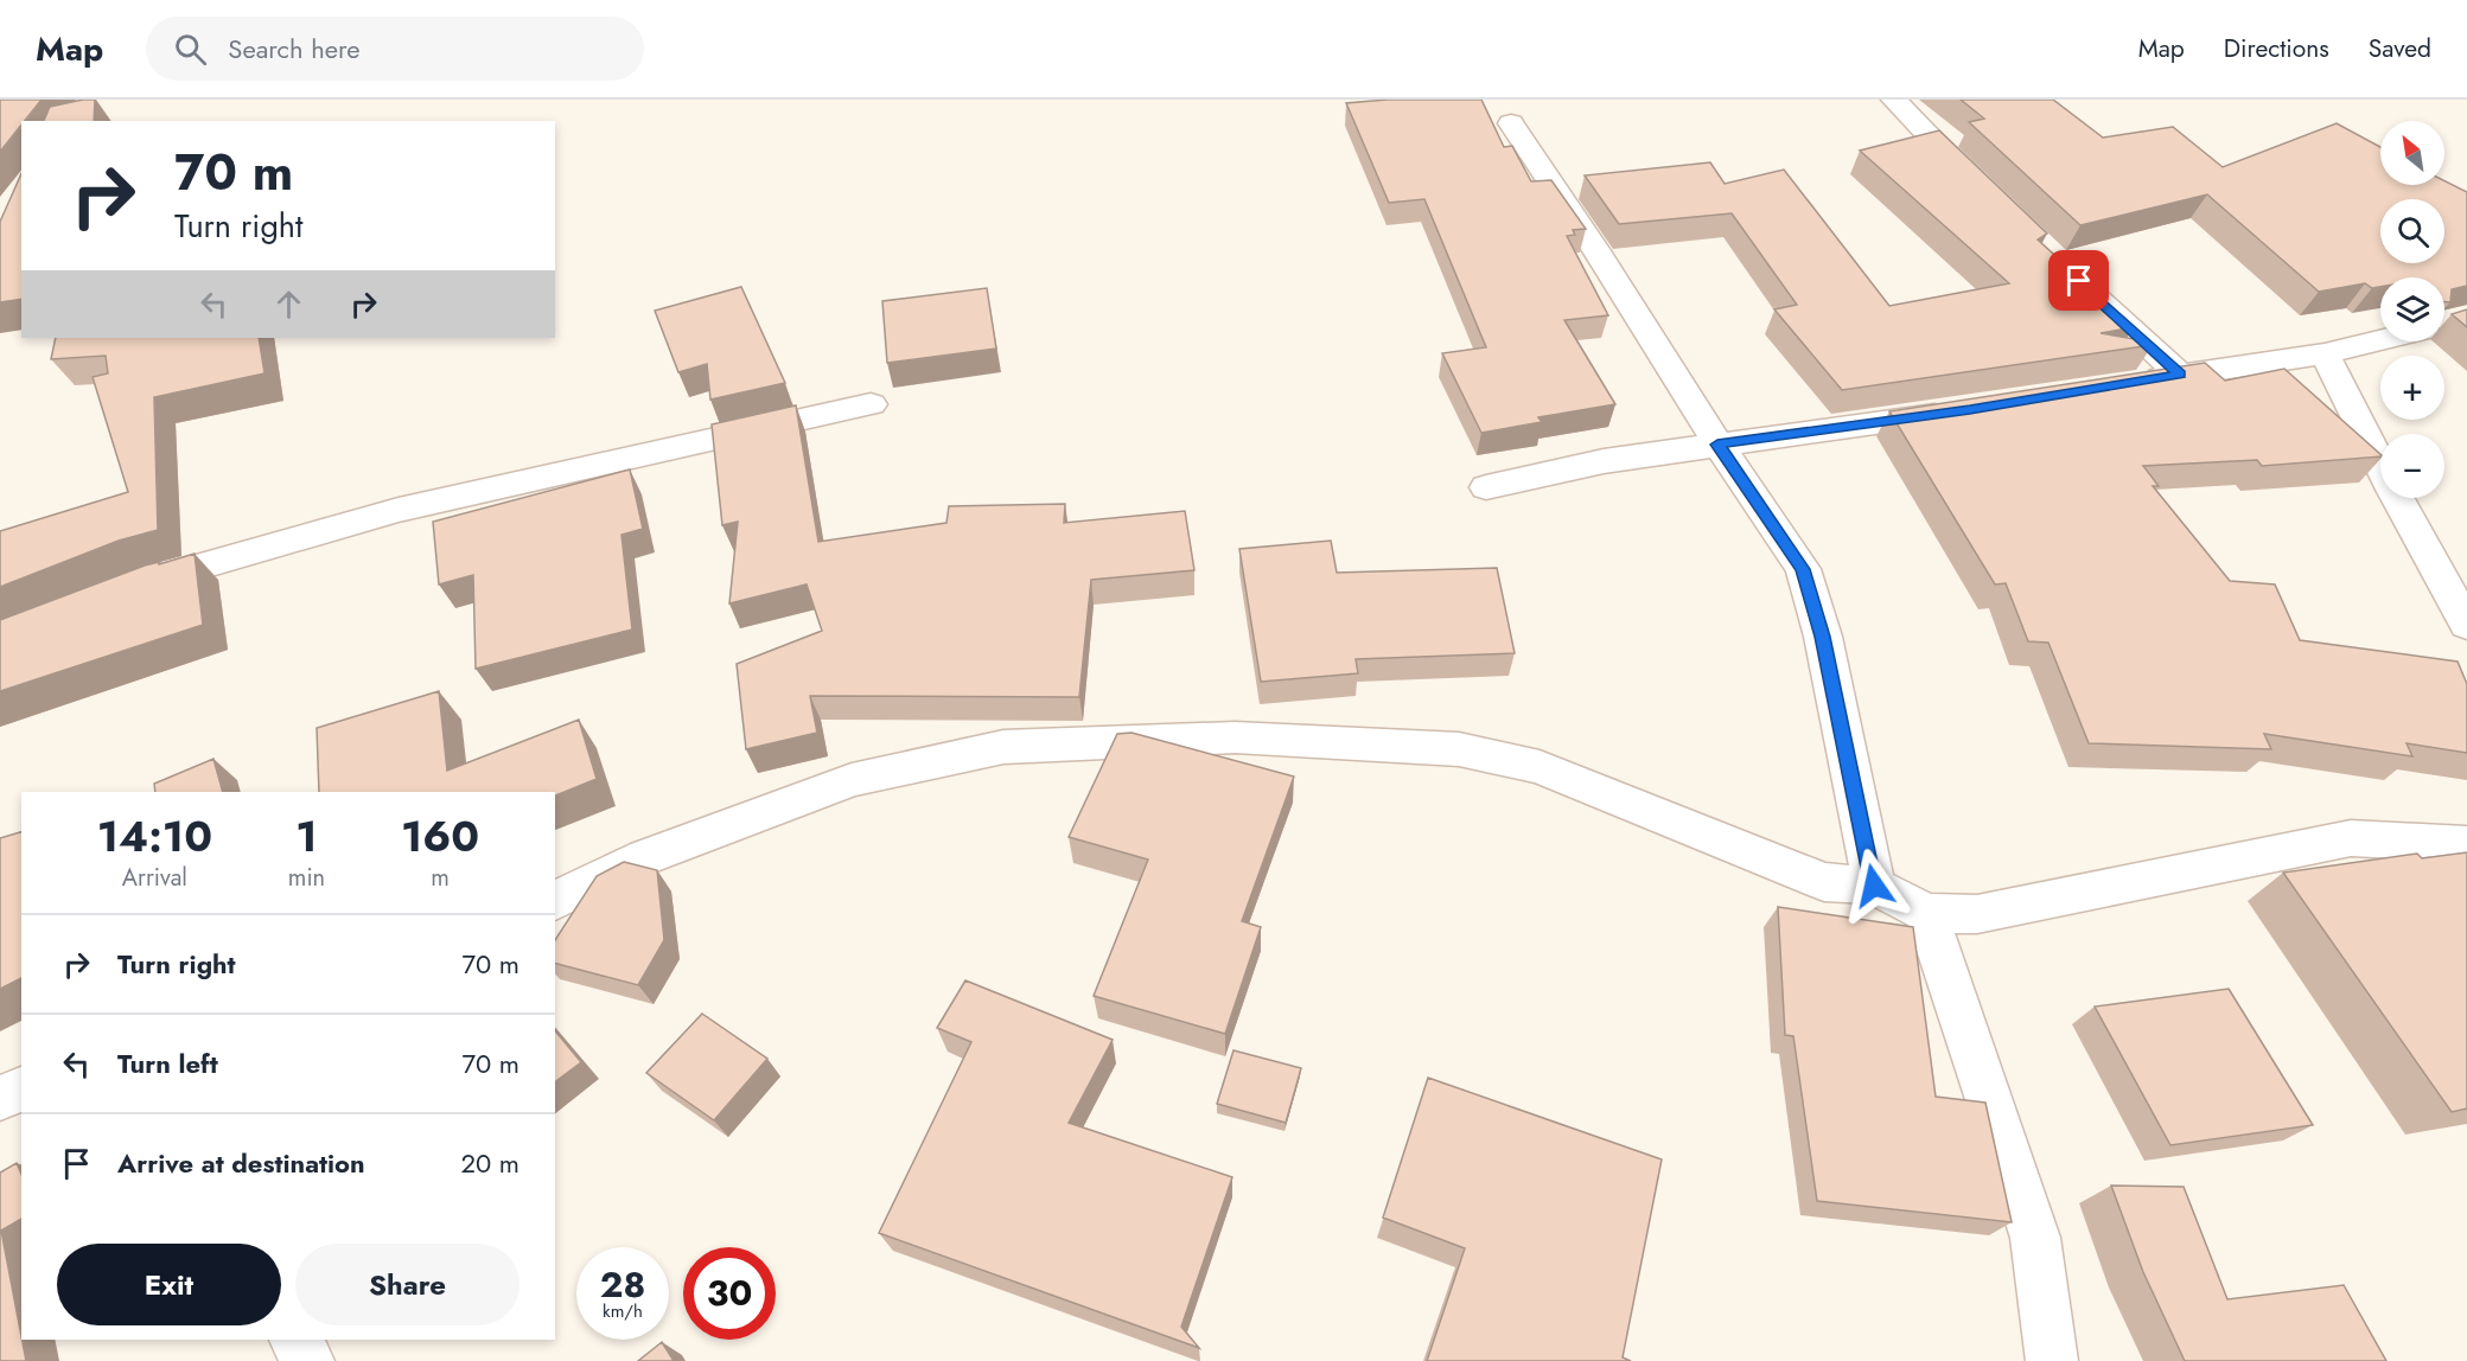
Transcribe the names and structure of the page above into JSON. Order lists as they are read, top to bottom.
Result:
{
  "north": "top left",
  "page": {
    "header": "Map",
    "search": "Search here",
    "nav": ["Map", "Directions", "Saved"],
    "map_buttons": ["+", "−"],
    "turn": ["70 m", "Turn right"],
    "eta": [
      "14:10",
      "Arrival",
      "1",
      "min",
      "160",
      "m"
    ],
    "list": [
      {
        "name": "Turn right",
        "value": "70 m"
      },
      {
        "name": "Turn left",
        "value": "70 m"
      },
      {
        "name": "Arrive at destination",
        "value": "20 m"
      }
    ],
    "buttons": ["Exit", "Share"],
    "speed": "28 km/h",
    "limit": "30"
  }
}
